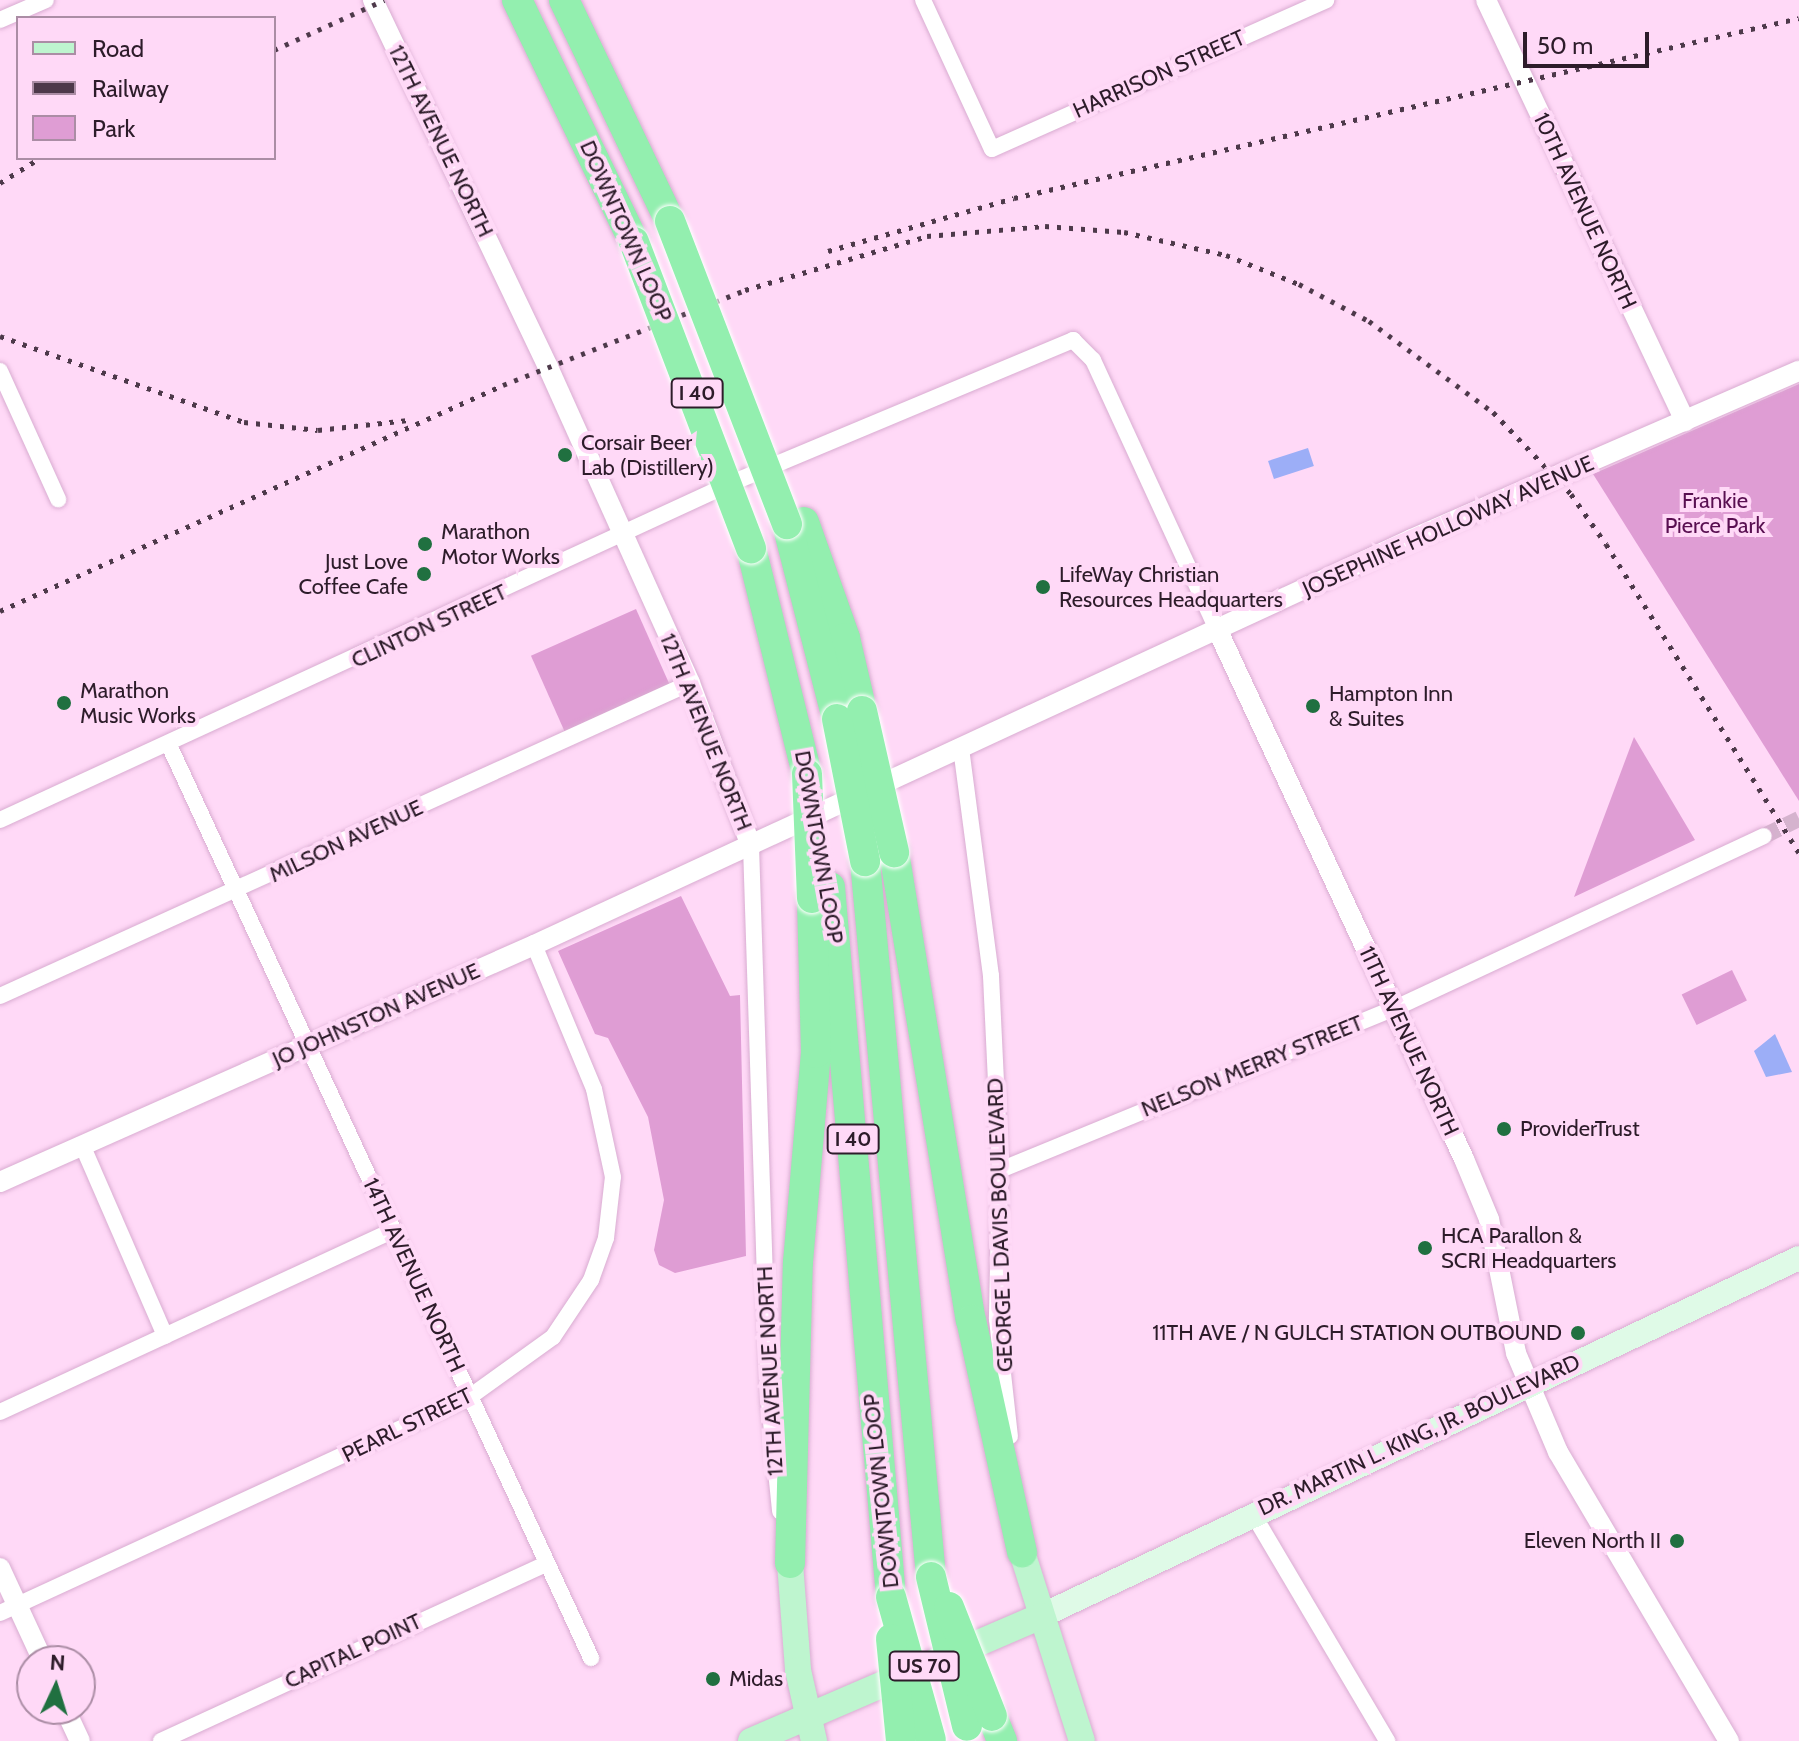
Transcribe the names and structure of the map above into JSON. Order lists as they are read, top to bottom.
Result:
{
  "streets": {
    "highway": ["DOWNTOWN LOOP", "I 40"],
    "main road": [
      "12TH AVENUE NORTH",
      "GEORGE L DAVIS BOULEVARD",
      "DR. MARTIN L. KING, JR. BOULEVARD",
      "US 70"
    ],
    "street": [
      "HARRISON STREET",
      "10TH AVENUE NORTH",
      "JOSEPHINE HOLLOWAY AVENUE",
      "CLINTON STREET",
      "MILSON AVENUE",
      "JO JOHNSTON AVENUE",
      "11TH AVENUE NORTH",
      "NELSON MERRY STREET",
      "14TH AVENUE NORTH",
      "PEARL STREET",
      "CAPITAL POINT"
    ]
  },
  "crossings": [
    ["12TH AVENUE NORTH", "JOSEPHINE HOLLOWAY AVENUE"],
    ["12TH AVENUE NORTH", "CLINTON STREET"],
    ["12TH AVENUE NORTH", "MILSON AVENUE"],
    ["12TH AVENUE NORTH", "JO JOHNSTON AVENUE"],
    ["12TH AVENUE NORTH", "US 70"],
    ["10TH AVENUE NORTH", "JOSEPHINE HOLLOWAY AVENUE"],
    ["JOSEPHINE HOLLOWAY AVENUE", "JO JOHNSTON AVENUE"],
    ["JOSEPHINE HOLLOWAY AVENUE", "11TH AVENUE NORTH"],
    ["JOSEPHINE HOLLOWAY AVENUE", "GEORGE L DAVIS BOULEVARD"],
    ["CLINTON STREET", "11TH AVENUE NORTH"],
    ["CLINTON STREET", "14TH AVENUE NORTH"],
    ["MILSON AVENUE", "14TH AVENUE NORTH"],
    ["JO JOHNSTON AVENUE", "14TH AVENUE NORTH"],
    ["JO JOHNSTON AVENUE", "PEARL STREET"],
    ["11TH AVENUE NORTH", "NELSON MERRY STREET"],
    ["11TH AVENUE NORTH", "DR. MARTIN L. KING, JR. BOULEVARD"],
    ["NELSON MERRY STREET", "GEORGE L DAVIS BOULEVARD"],
    ["GEORGE L DAVIS BOULEVARD", "DR. MARTIN L. KING, JR. BOULEVARD"],
    ["GEORGE L DAVIS BOULEVARD", "US 70"],
    ["14TH AVENUE NORTH", "PEARL STREET"],
    ["14TH AVENUE NORTH", "CAPITAL POINT"],
    ["DR. MARTIN L. KING, JR. BOULEVARD", "US 70"]
  ],
  "parks": ["Frankie Pierce Park"],
  "places": [
    "Corsair Beer Lab (Distillery)",
    "Marathon Motor Works",
    "Just Love Coffee Cafe",
    "LifeWay Christian Resources Headquarters",
    "Marathon Music Works",
    "Hampton Inn & Suites",
    "ProviderTrust",
    "HCA Parallon & SCRI Headquarters",
    "11TH AVE / N GULCH STATION OUTBOUND",
    "Eleven North II",
    "Midas"
  ],
  "legend": ["Road", "Railway", "Park"],
  "scale_bar": "50 m",
  "north": "top"
}
